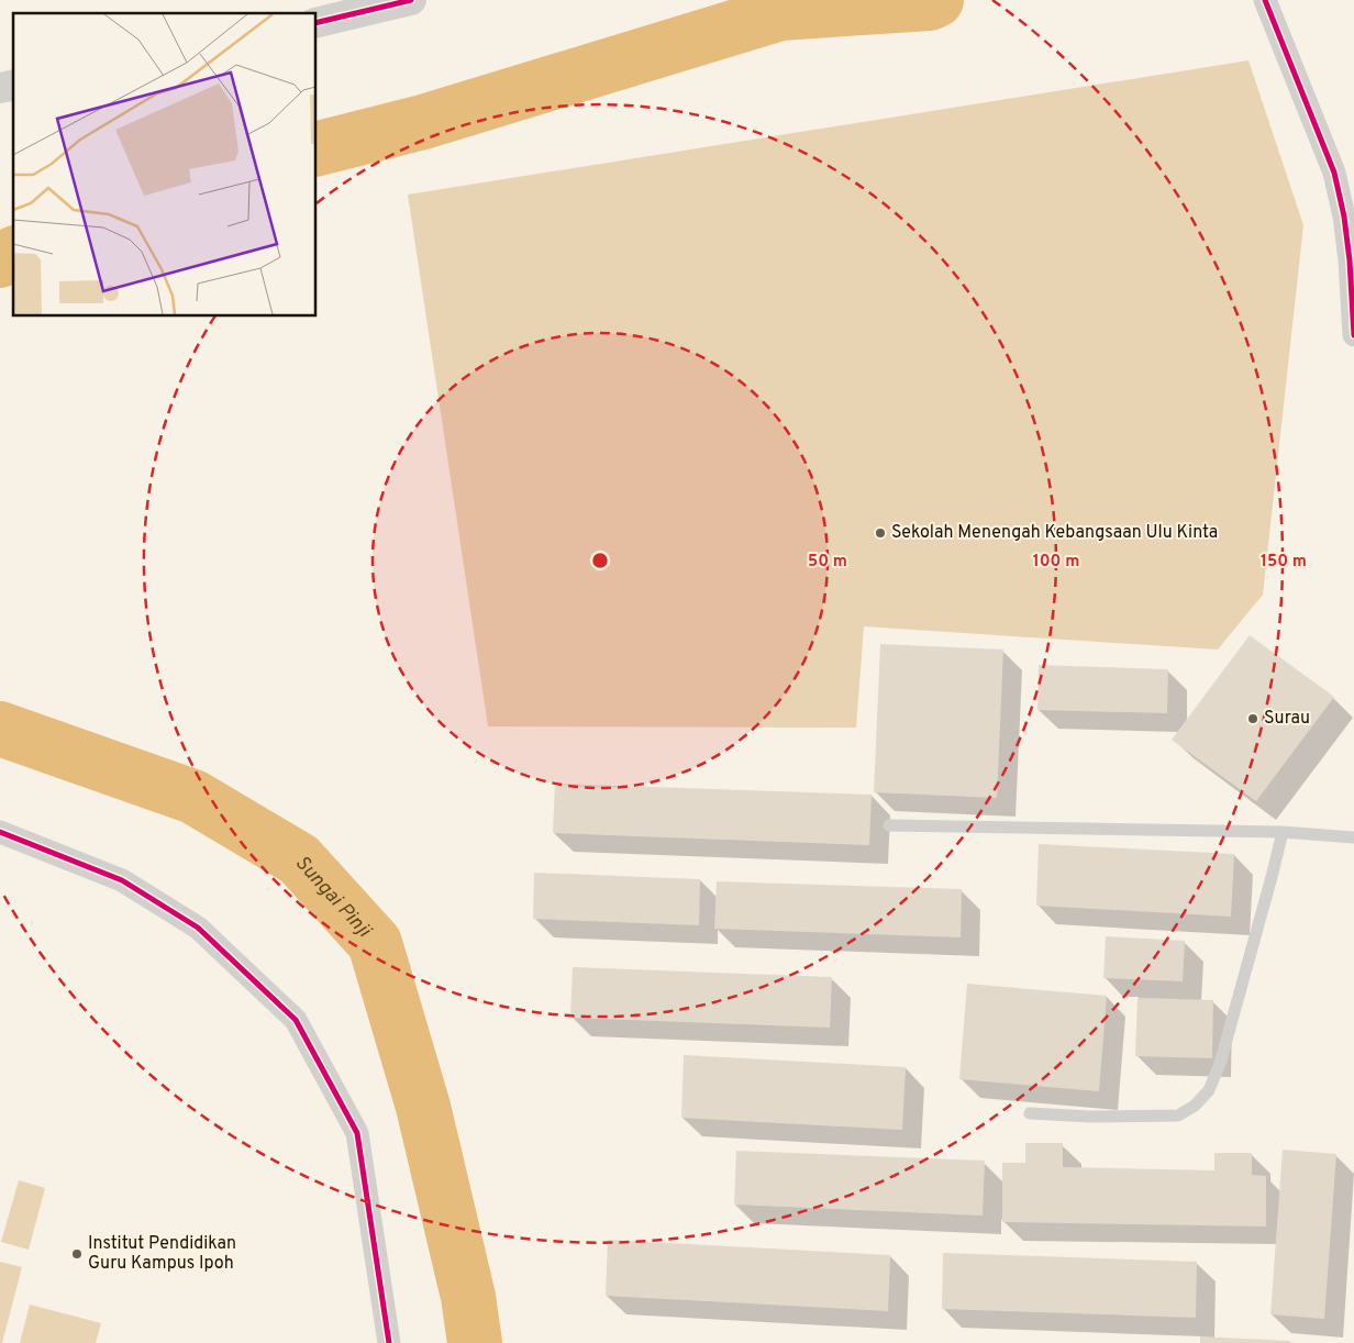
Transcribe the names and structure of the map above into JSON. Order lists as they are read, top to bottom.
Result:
{
  "water": ["Sungai Pinji"],
  "places": ["Sekolah Menengah Kebangsaan Ulu Kinta", "Surau", "Institut Pendidikan Guru Kampus Ipoh"],
  "rings": ["50 m", "100 m", "150 m"]
}
